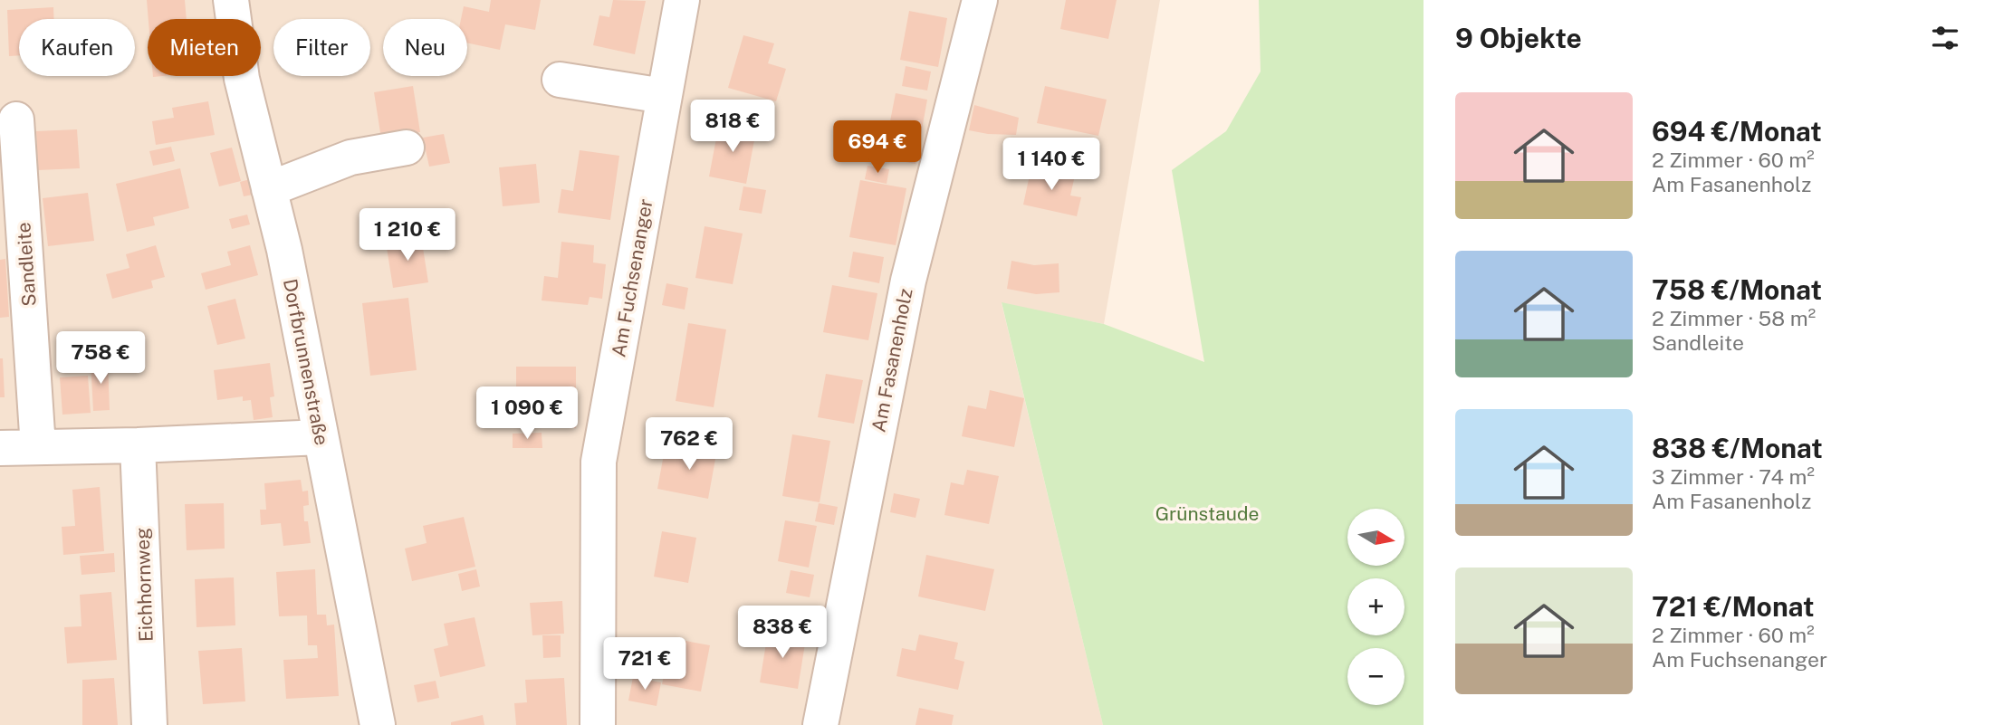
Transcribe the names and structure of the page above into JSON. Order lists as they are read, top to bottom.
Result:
{
  "streets": {
    "street": [
      "Sandleite",
      "Am Fuchsenanger",
      "Am Fasanenholz",
      "Dorfbrunnenstraße",
      "Eichhornweg"
    ]
  },
  "parks": ["Grünstaude"],
  "north": "right",
  "page": {
    "heading": "9 Objekte",
    "chip": [
      "Kaufen",
      "Mieten",
      "Filter",
      "Neu"
    ],
    "list": [
      {
        "name": "694 €/Monat",
        "note": "2 Zimmer · 60 m² · Am Fasanenholz"
      },
      {
        "name": "758 €/Monat",
        "note": "2 Zimmer · 58 m² · Sandleite"
      },
      {
        "name": "838 €/Monat",
        "note": "3 Zimmer · 74 m² · Am Fasanenholz"
      },
      {
        "name": "721 €/Monat",
        "note": "2 Zimmer · 60 m² · Am Fuchsenanger"
      }
    ],
    "price": [
      "818 €",
      "694 €",
      "1 140 €",
      "1 210 €",
      "758 €",
      "1 090 €",
      "762 €",
      "838 €",
      "721 €"
    ],
    "map_buttons": ["+", "−"]
  }
}
